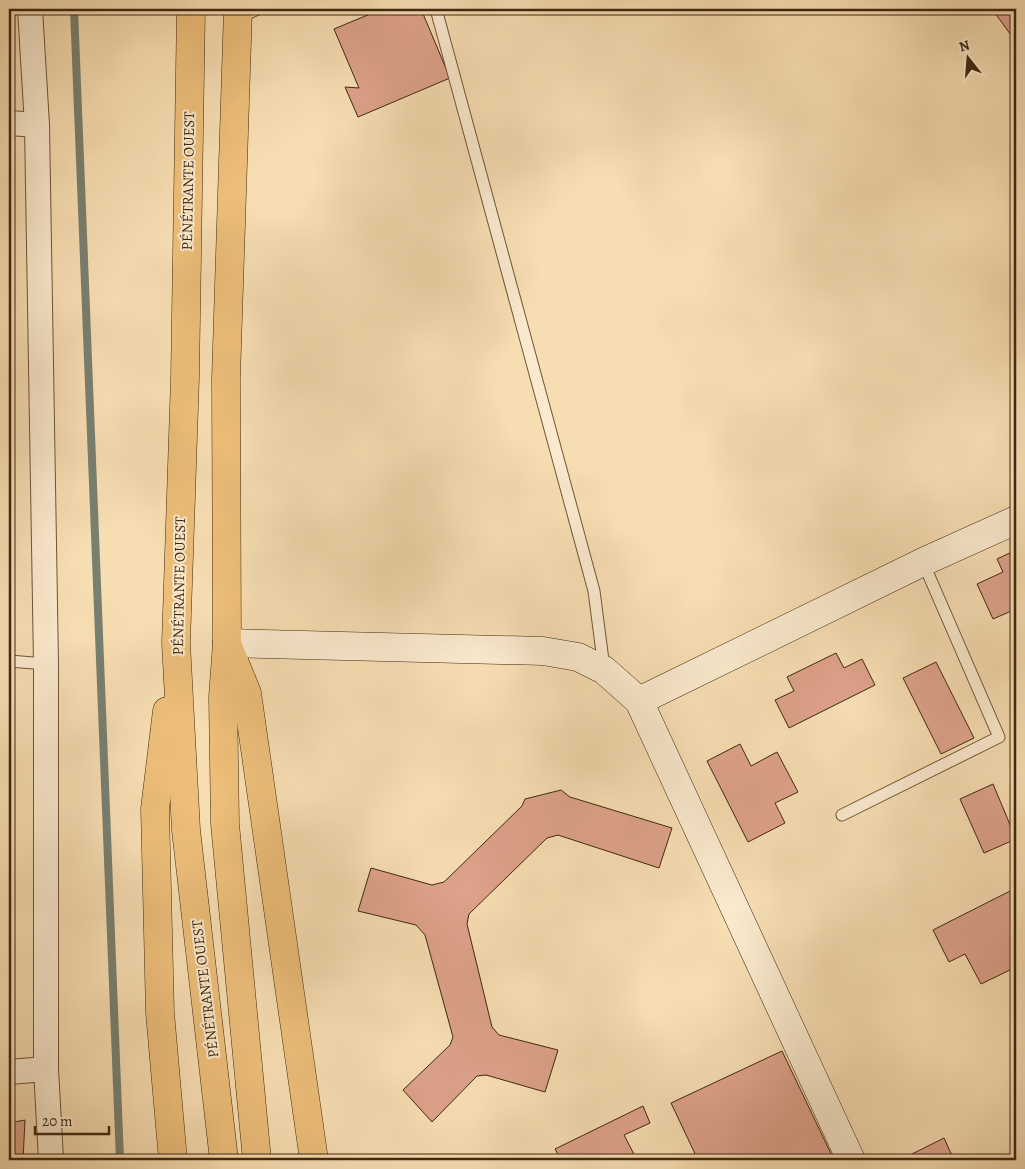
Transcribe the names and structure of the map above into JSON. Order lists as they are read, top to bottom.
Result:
{
  "streets": {
    "highway": ["PÉNÉTRANTE OUEST"]
  },
  "scale_bar": "20 m",
  "north": "top"
}
